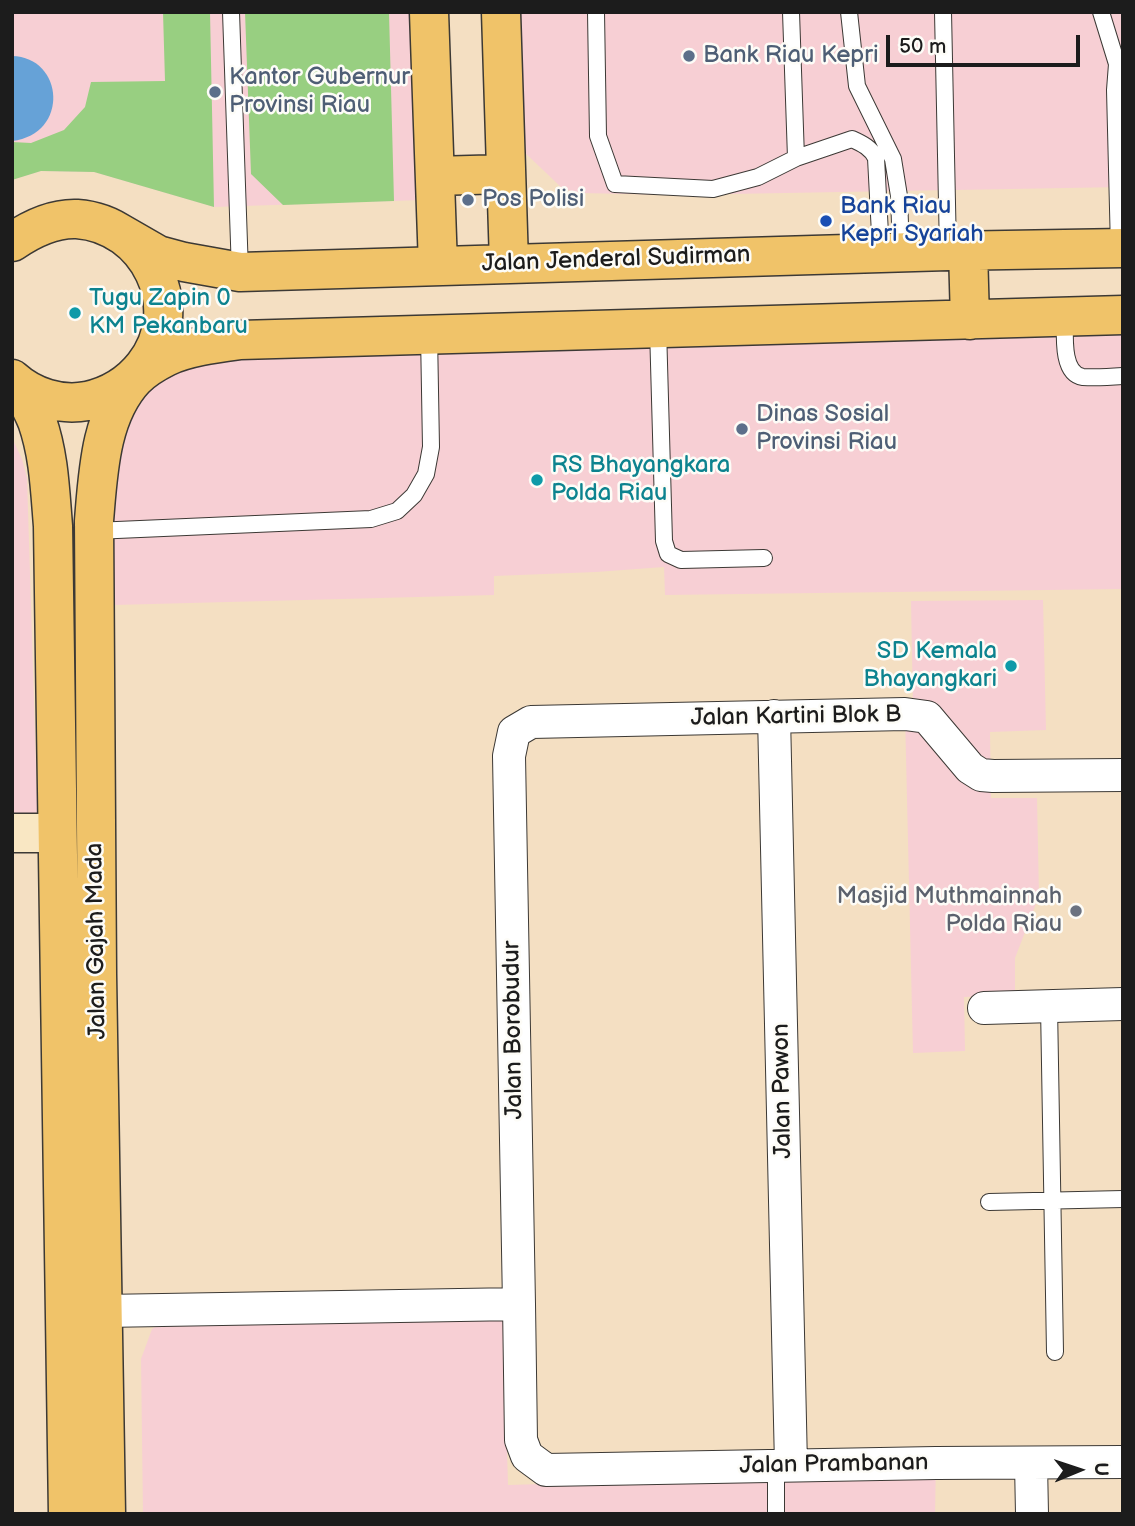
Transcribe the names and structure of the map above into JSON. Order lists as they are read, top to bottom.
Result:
{
  "streets": {
    "main road": ["Jalan Jenderal Sudirman", "Jalan Gajah Mada"],
    "street": [
      "Jalan Kartini Blok B",
      "Jalan Borobudur",
      "Jalan Pawon",
      "Jalan Prambanan"
    ]
  },
  "crossings": [
    ["Jalan Jenderal Sudirman", "Jalan Gajah Mada"],
    ["Jalan Kartini Blok B", "Jalan Borobudur"],
    ["Jalan Kartini Blok B", "Jalan Pawon"],
    ["Jalan Borobudur", "Jalan Prambanan"],
    ["Jalan Pawon", "Jalan Prambanan"]
  ],
  "places": [
    "Bank Riau Kepri",
    "Kantor Gubernur Provinsi Riau",
    "Pos Polisi",
    "Bank Riau Kepri Syariah",
    "Tugu Zapin 0 KM Pekanbaru",
    "Dinas Sosial Provinsi Riau",
    "RS Bhayangkara Polda Riau",
    "SD Kemala Bhayangkari",
    "Masjid Muthmainnah Polda Riau"
  ],
  "scale_bar": "50 m",
  "north": "right"
}
